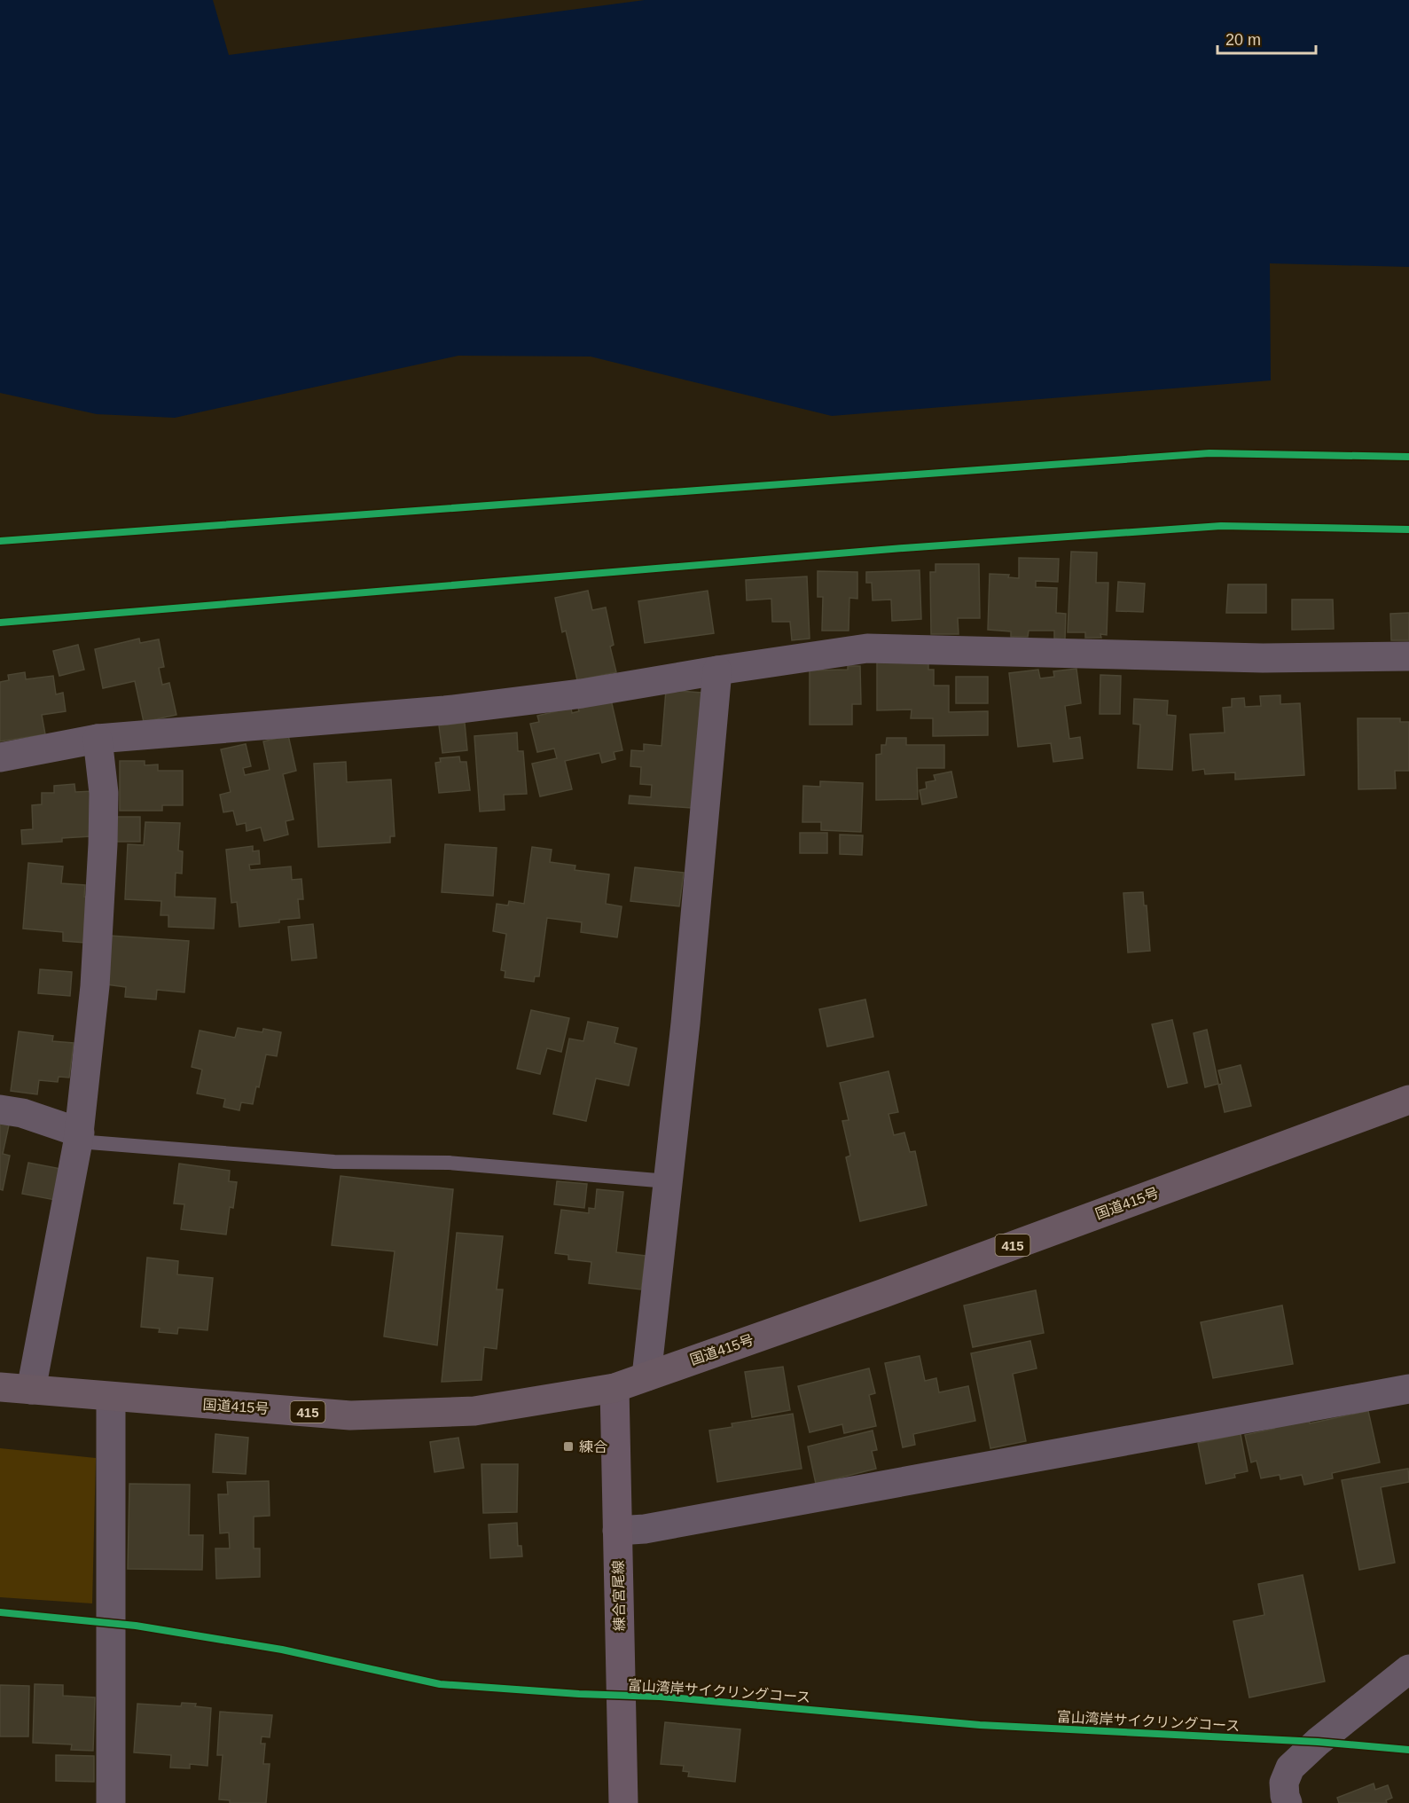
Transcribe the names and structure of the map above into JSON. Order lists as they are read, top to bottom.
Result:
{
  "streets": {
    "highway": ["国道415号", "415"],
    "main road": ["練合宮尾線"],
    "cycle path": ["富山湾岸サイクリングコース"]
  },
  "crossings": [
    ["国道415号", "練合宮尾線"]
  ],
  "places": {
    "transit": ["練合"]
  },
  "scale_bar": "20 m"
}
